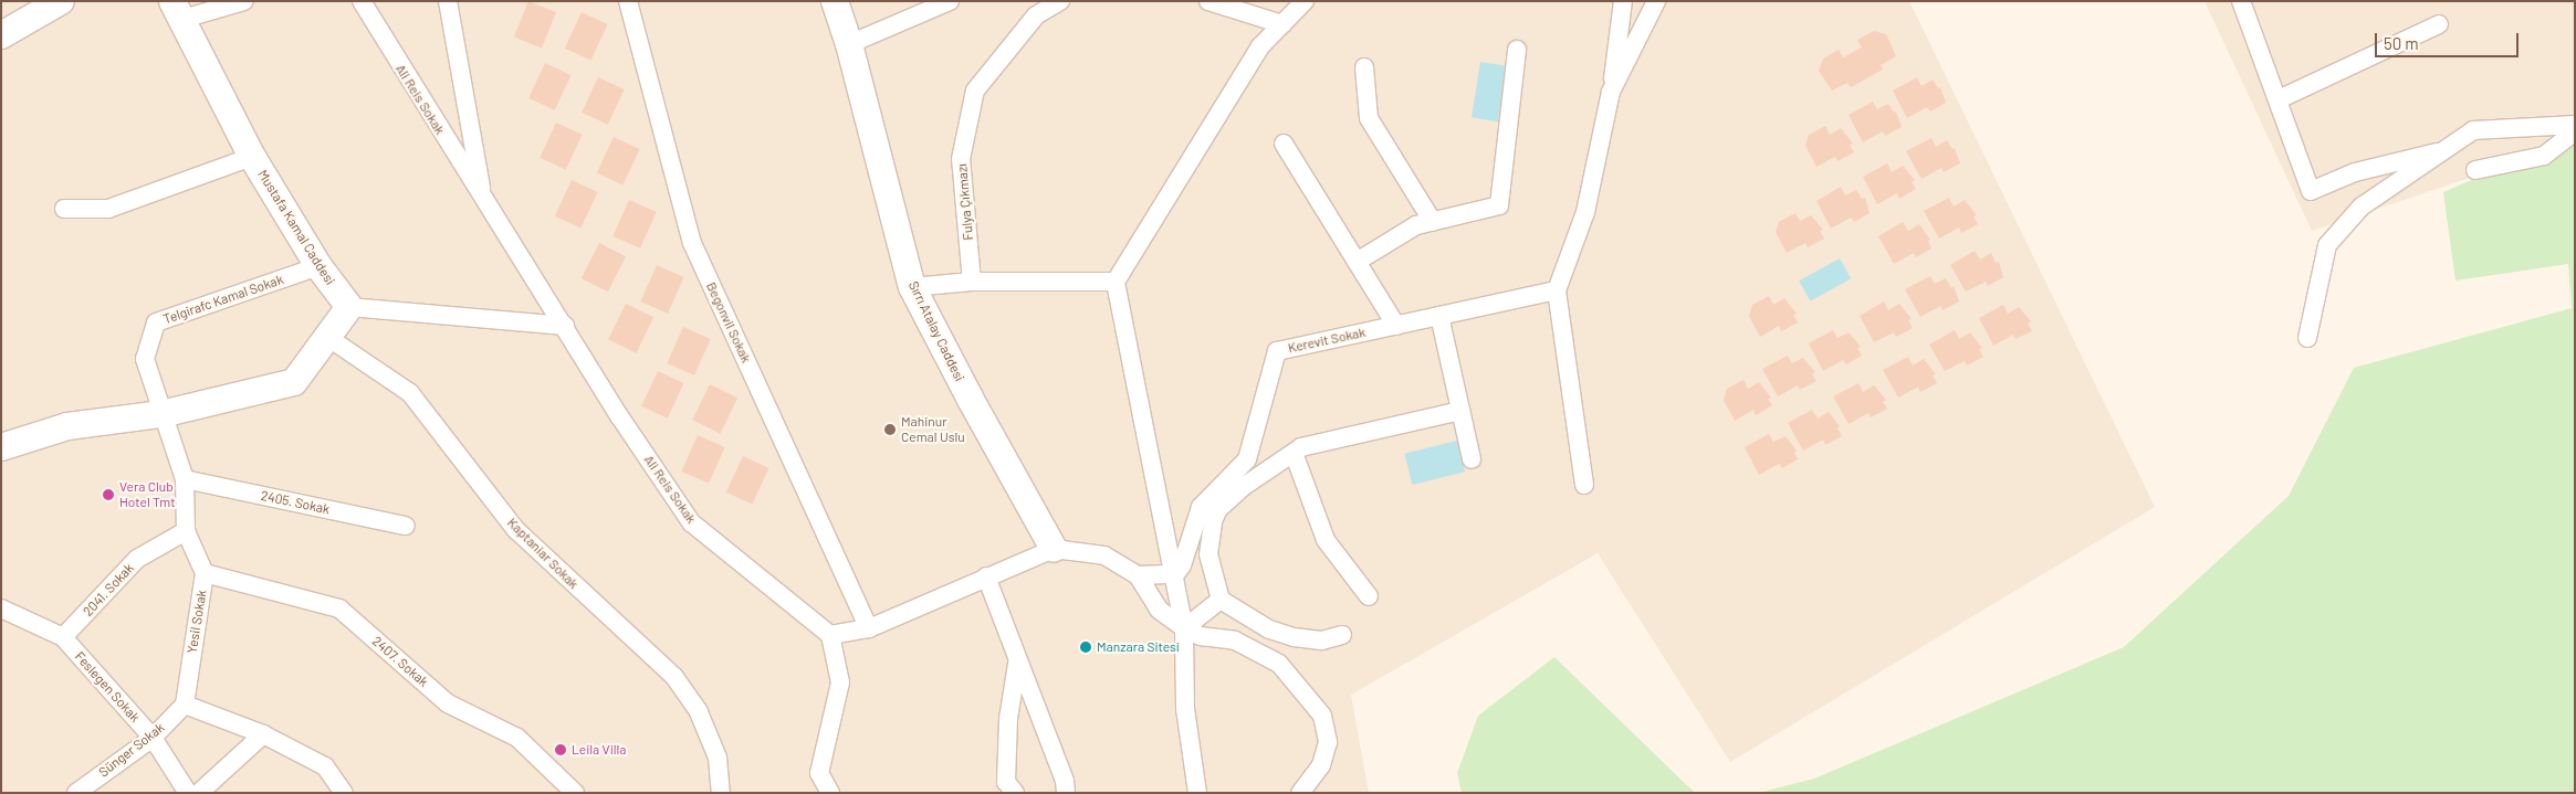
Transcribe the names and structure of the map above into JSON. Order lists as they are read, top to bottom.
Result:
{
  "streets": {
    "street": [
      "Ali Reis Sokak",
      "Fulya Çıkmazı",
      "Mustafa Kamal Caddesi",
      "Telgirafc Kamal Sokak",
      "Begonvil Sokak",
      "Sırrı Atalay Caddesi",
      "Kerevit Sokak",
      "2405. Sokak",
      "Kaptaniar Sokak",
      "2041. Sokak",
      "Yesil Sokak",
      "2407. Sokak",
      "Feslegen Sokak",
      "Sünger Sokak"
    ]
  },
  "crossings": [
    ["Mustafa Kamal Caddesi", "Telgirafc Kamal Sokak"],
    ["Telgirafc Kamal Sokak", "Yesil Sokak"],
    ["2405. Sokak", "Yesil Sokak"],
    ["2041. Sokak", "Yesil Sokak"],
    ["2041. Sokak", "Feslegen Sokak"],
    ["Yesil Sokak", "2407. Sokak"],
    ["Yesil Sokak", "Sünger Sokak"],
    ["Feslegen Sokak", "Sünger Sokak"]
  ],
  "places": [
    "Mahinur Cemal Uslu",
    "Vera Club Hotel Tmt",
    "Manzara Sitesi",
    "Leila Villa"
  ],
  "scale_bar": "50 m"
}
